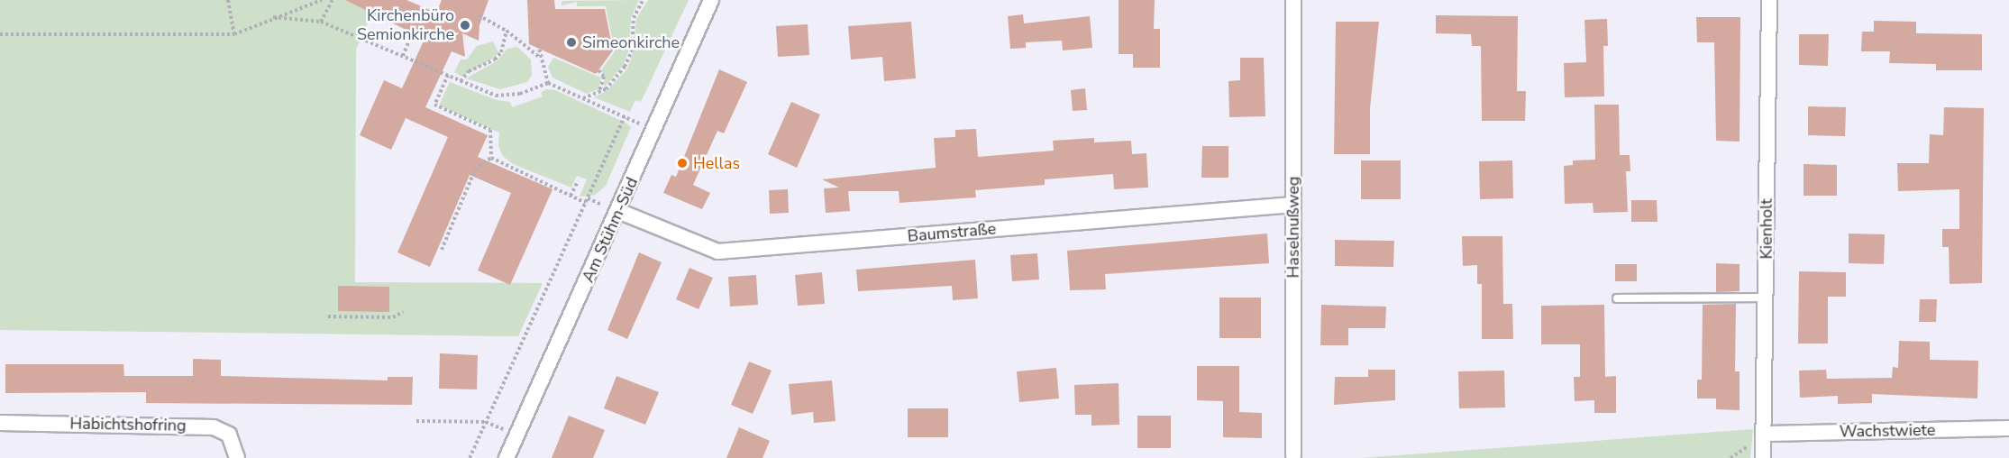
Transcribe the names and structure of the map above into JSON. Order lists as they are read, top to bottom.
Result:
{
  "streets": {
    "street": [
      "Haselnußweg",
      "Kienholt",
      "Am Stühm-Süd",
      "Baumstraße",
      "Habichtshofring",
      "Wachstwiete"
    ]
  },
  "crossings": [
    ["Haselnußweg", "Baumstraße"],
    ["Kienholt", "Wachstwiete"],
    ["Am Stühm-Süd", "Baumstraße"]
  ],
  "places": ["Kirchenbüro Semionkirche", "Simeonkirche", "Hellas"]
}
